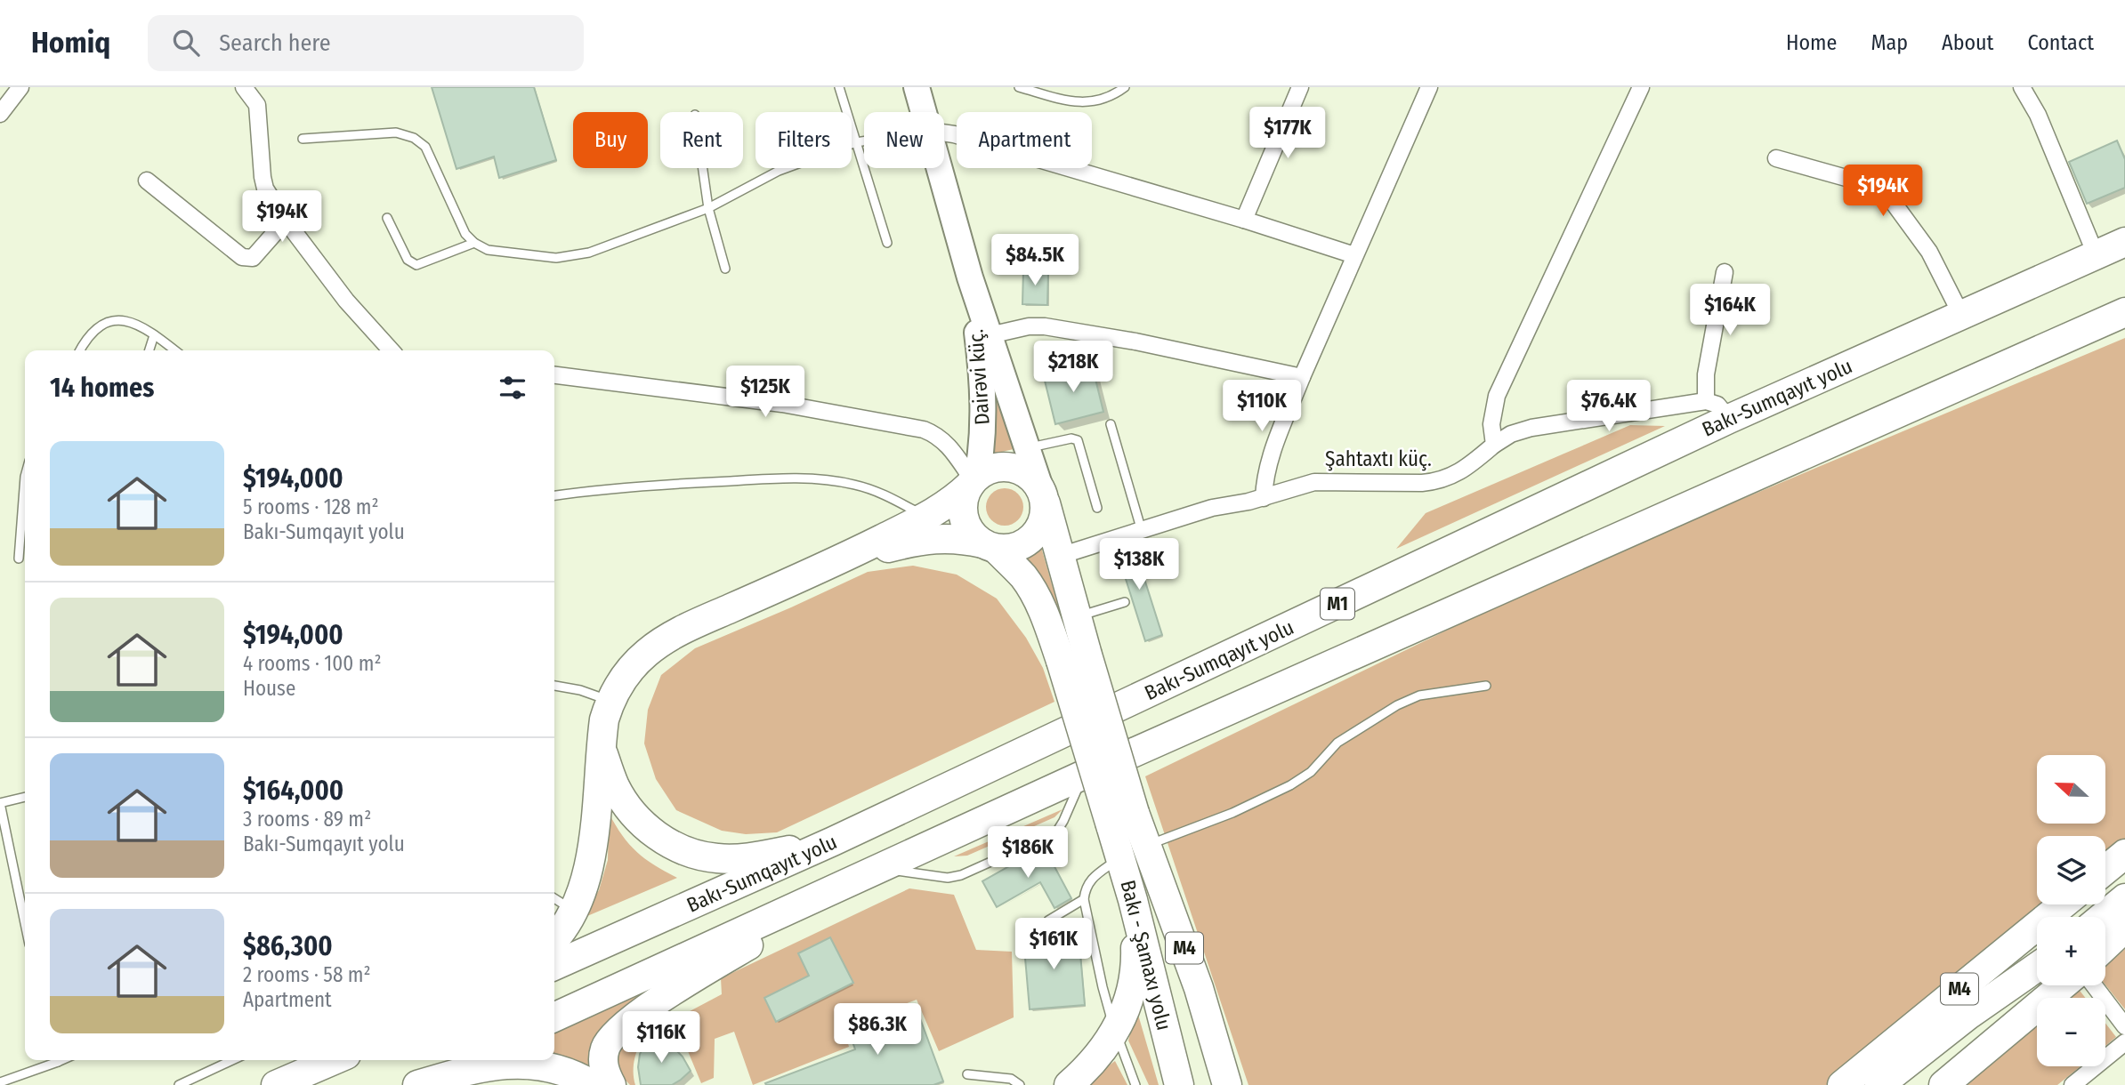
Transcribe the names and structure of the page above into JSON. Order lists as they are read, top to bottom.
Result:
{
  "streets": {
    "highway": [
      "Bakı-Sumqayıt yolu",
      "M1",
      "M4",
      "Bakı - Şamaxı yolu"
    ],
    "main road": ["Dairəvi küç."],
    "street": ["Şahtaxtı küç."]
  },
  "north": "left",
  "page": {
    "header": "Homiq",
    "search": "Search here",
    "nav": [
      "Home",
      "Map",
      "About",
      "Contact"
    ],
    "price": [
      "$177K",
      "$194K",
      "$194K",
      "$84.5K",
      "$164K",
      "$218K",
      "$125K",
      "$110K",
      "$76.4K",
      "$138K",
      "$186K",
      "$161K",
      "$86.3K",
      "$116K"
    ],
    "chip": [
      "Buy",
      "Rent",
      "Filters",
      "New",
      "Apartment"
    ],
    "heading": "14 homes",
    "list": [
      {
        "name": "$194,000",
        "note": "5 rooms · 128 m² · Bakı-Sumqayıt yolu"
      },
      {
        "name": "$194,000",
        "note": "4 rooms · 100 m² · House"
      },
      {
        "name": "$164,000",
        "note": "3 rooms · 89 m² · Bakı-Sumqayıt yolu"
      },
      {
        "name": "$86,300",
        "note": "2 rooms · 58 m² · Apartment"
      }
    ],
    "map_buttons": ["+", "−"]
  }
}
